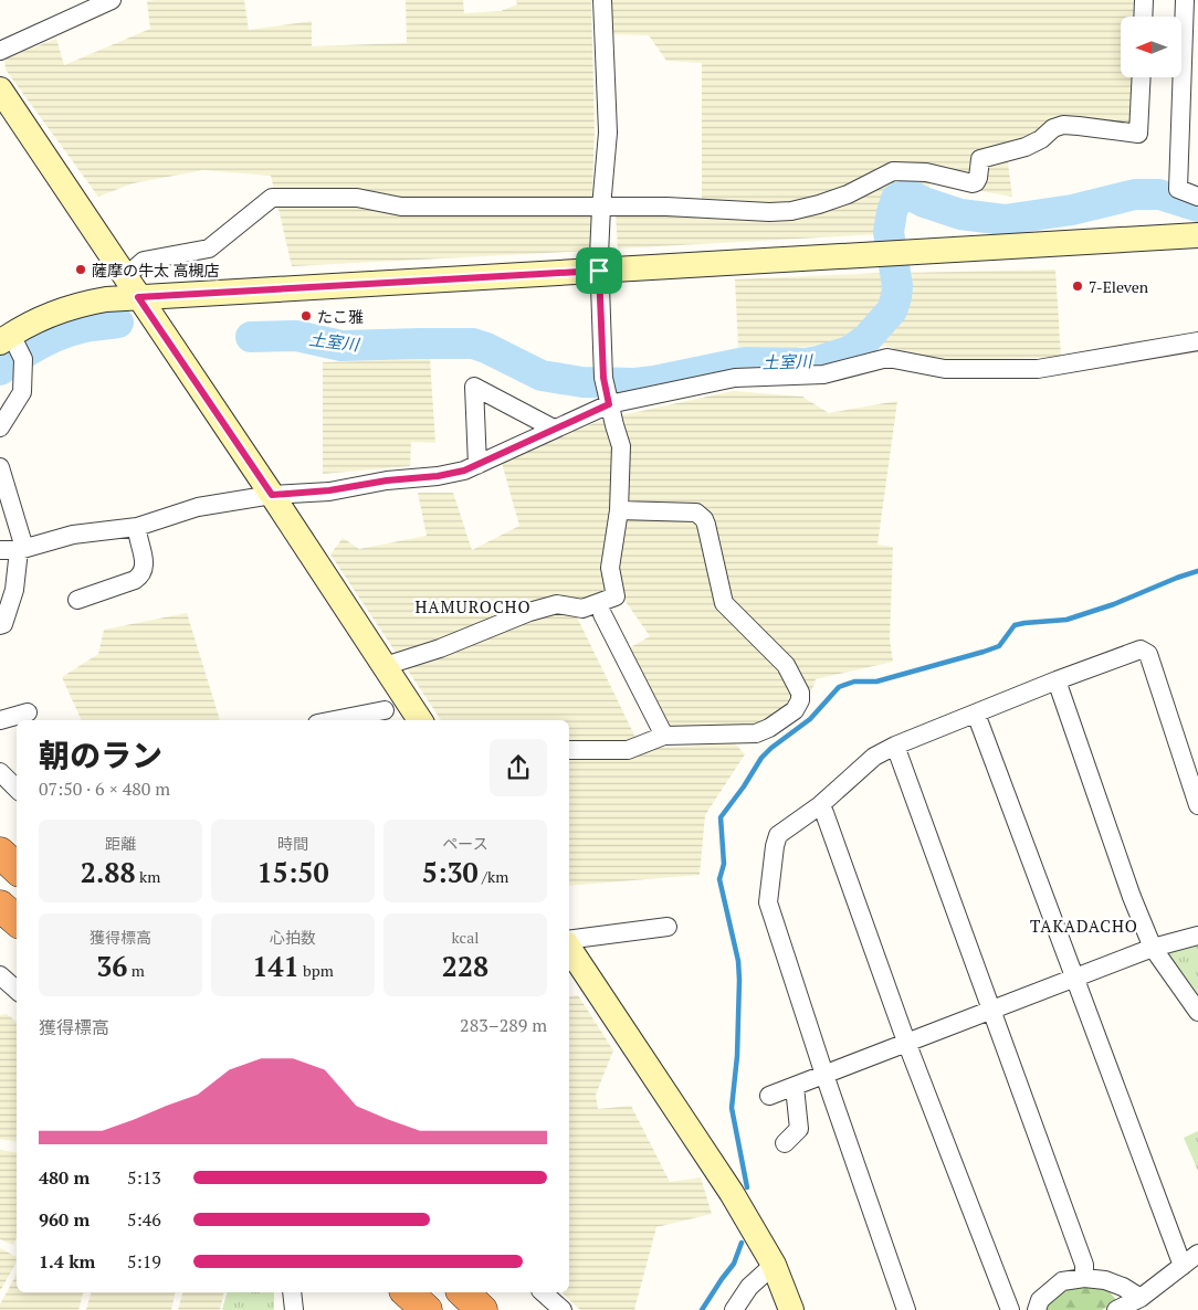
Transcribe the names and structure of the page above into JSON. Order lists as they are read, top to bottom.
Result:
{
  "districts": ["HAMUROCHO", "TAKADACHO"],
  "water": ["土室川"],
  "places": ["薩摩の牛太 高槻店", "7-Eleven", "たこ雅"],
  "north": "left",
  "page": {
    "heading": ["朝のラン", "07:50 · 6 × 480 m"],
    "stats": [
      ["距離", "2.88 km"],
      ["時間", "15:50"],
      ["ペース", "5:30 /km"],
      ["獲得標高", "36 m"],
      ["心拍数", "141 bpm"],
      ["kcal", "228"]
    ],
    "chart": ["獲得標高", "283–289 m"],
    "list": [
      {
        "name": "480 m",
        "note": "5:13"
      },
      {
        "name": "960 m",
        "note": "5:46"
      },
      {
        "name": "1.4 km",
        "note": "5:19"
      }
    ]
  }
}
